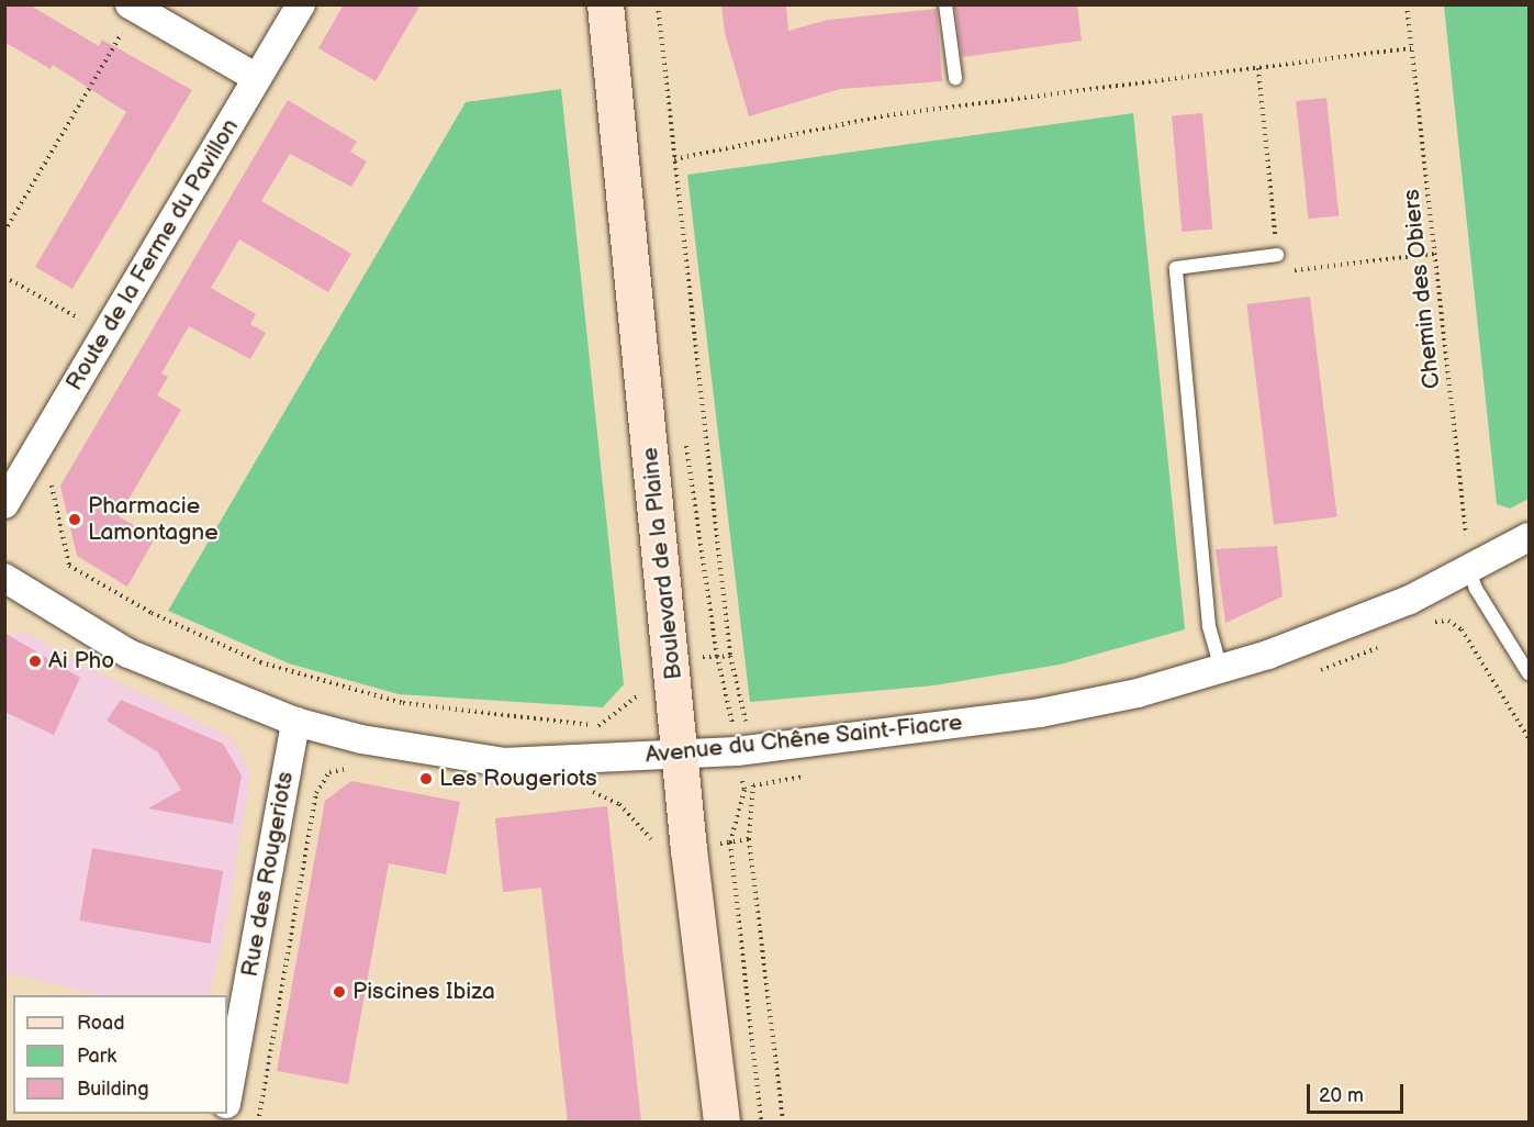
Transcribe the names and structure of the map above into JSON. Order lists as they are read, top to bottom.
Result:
{
  "streets": {
    "main road": ["Boulevard de la Plaine"],
    "street": ["Route de la Ferme du Pavillon", "Avenue du Chêne Saint-Fiacre", "Rue des Rougeriots"],
    "path": ["Chemin des Obiers"]
  },
  "crossings": [
    ["Chemin des Obiers", "Avenue du Chêne Saint-Fiacre"],
    ["Boulevard de la Plaine", "Avenue du Chêne Saint-Fiacre"],
    ["Avenue du Chêne Saint-Fiacre", "Rue des Rougeriots"]
  ],
  "places": [
    "Pharmacie Lamontagne",
    "Ai Pho",
    "Les Rougeriots",
    "Piscines Ibiza"
  ],
  "legend": ["Road", "Park", "Building"],
  "scale_bar": "20 m"
}
